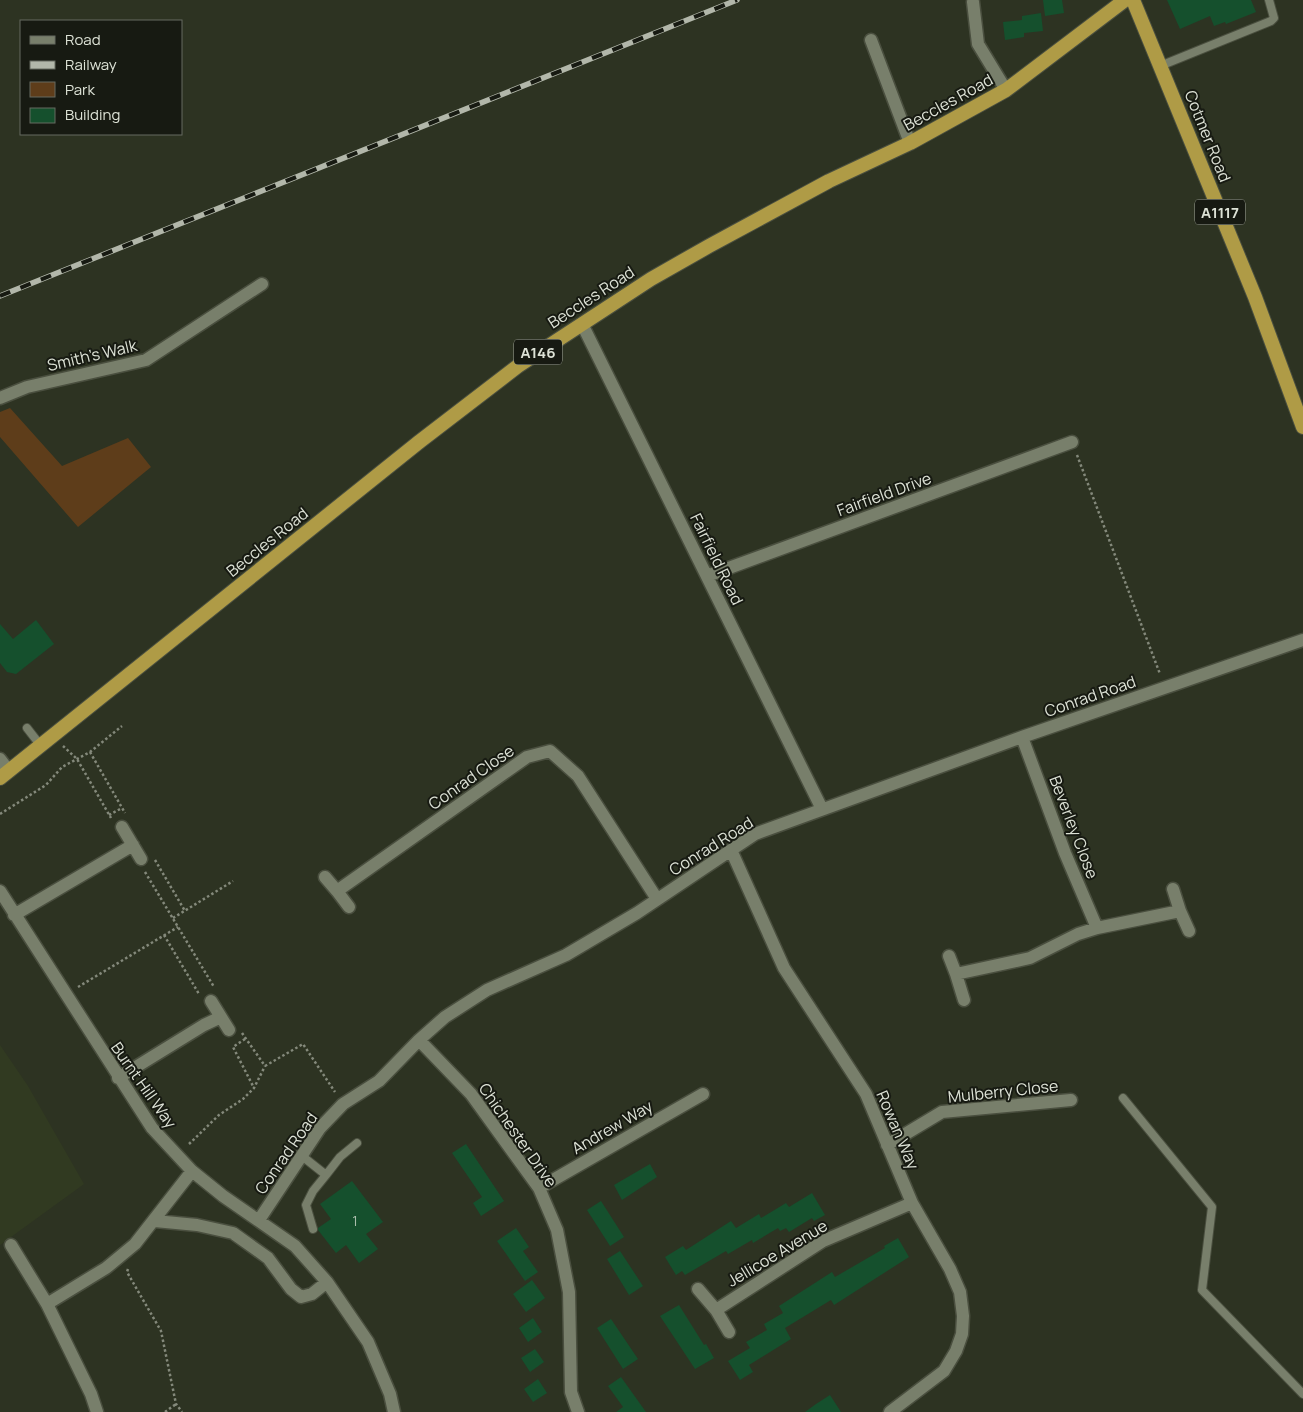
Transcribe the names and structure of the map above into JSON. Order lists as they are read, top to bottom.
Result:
{
  "streets": {
    "highway": [
      "Beccles Road",
      "Cotmer Road",
      "A1117",
      "A146"
    ],
    "street": [
      "Smith's Walk",
      "Fairfield Drive",
      "Fairfield Road",
      "Conrad Road",
      "Conrad Close",
      "Beverley Close",
      "Burnt Hill Way",
      "Mulberry Close",
      "Andrew Way",
      "Rowan Way",
      "Chichester Drive",
      "Jellicoe Avenue"
    ]
  },
  "crossings": [
    ["Beccles Road", "Fairfield Road"],
    ["Fairfield Drive", "Fairfield Road"],
    ["Fairfield Road", "Conrad Road"],
    ["Conrad Road", "Conrad Close"],
    ["Conrad Road", "Beverley Close"],
    ["Conrad Road", "Burnt Hill Way"],
    ["Conrad Road", "Rowan Way"],
    ["Conrad Road", "Chichester Drive"],
    ["Mulberry Close", "Rowan Way"],
    ["Andrew Way", "Chichester Drive"],
    ["Rowan Way", "Jellicoe Avenue"]
  ],
  "house_numbers": ["1"],
  "legend": [
    "Road",
    "Railway",
    "Park",
    "Building"
  ]
}
